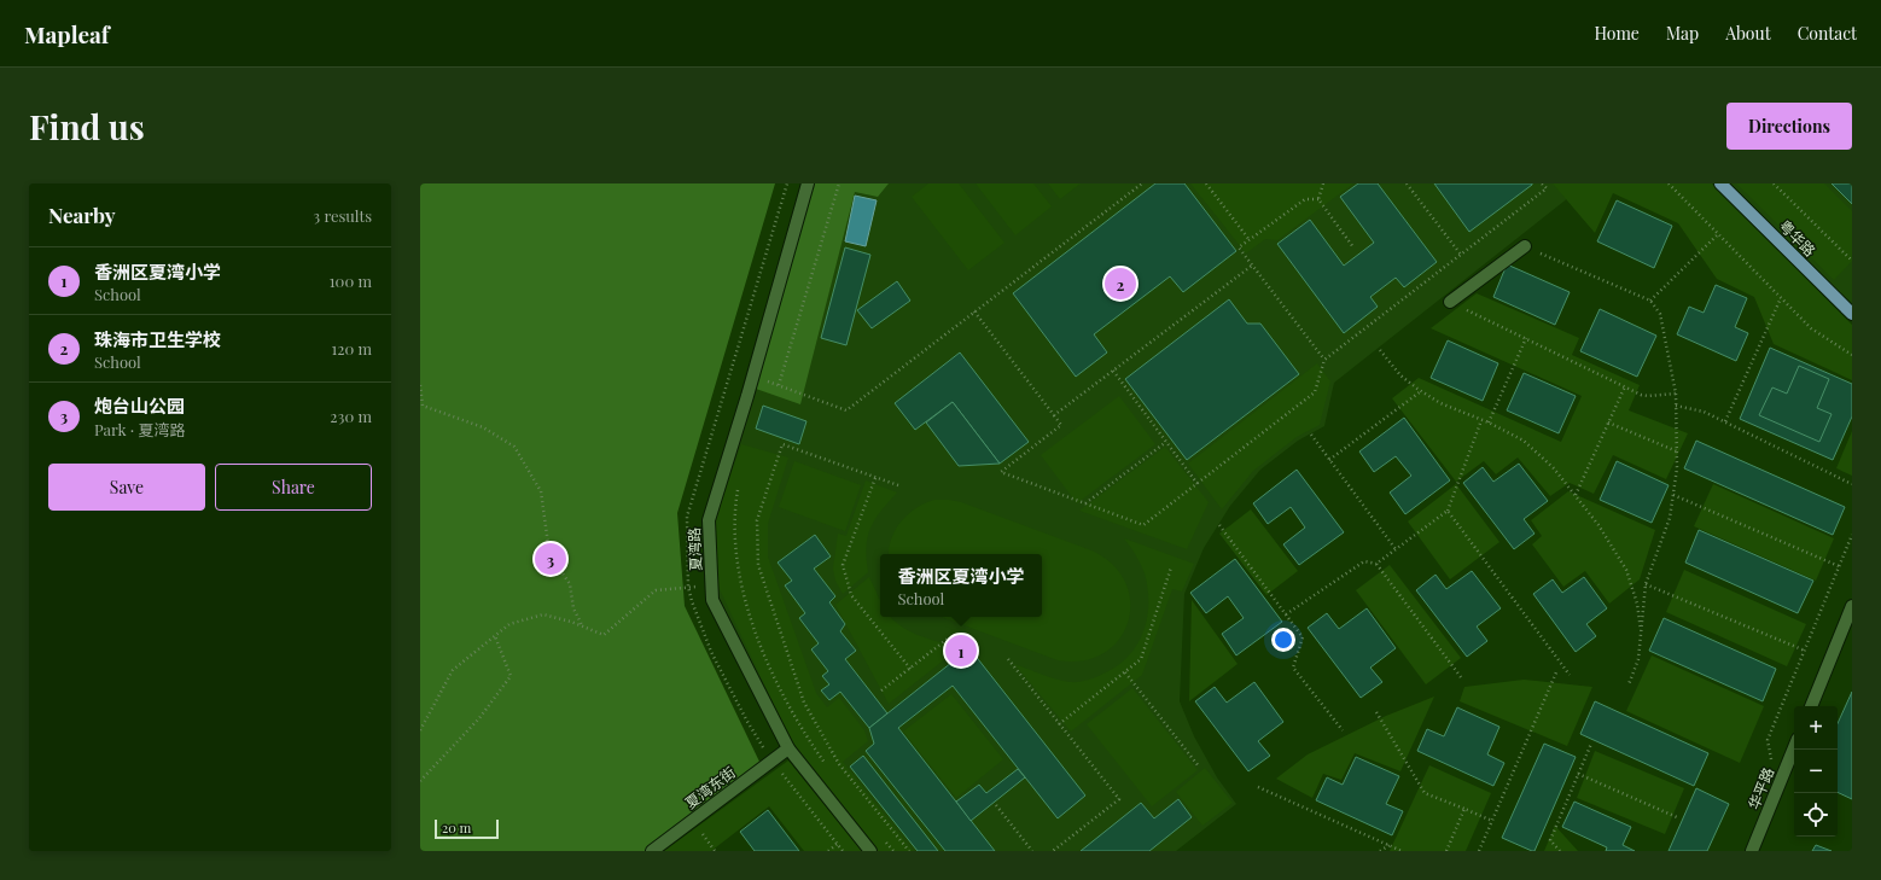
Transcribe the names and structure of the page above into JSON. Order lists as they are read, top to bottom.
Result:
{
  "streets": {
    "main road": ["粤华路"],
    "street": ["夏湾路", "夏湾东街", "华平路"]
  },
  "crossings": [
    ["夏湾路", "夏湾东街"]
  ],
  "scale_bar": "20 m",
  "page": {
    "header": "Mapleaf",
    "nav": [
      "Home",
      "Map",
      "About",
      "Contact"
    ],
    "buttons": [
      "Directions",
      ["Save", "Share"]
    ],
    "title": "Find us",
    "heading": ["Nearby", "3 results"],
    "list": [
      {
        "mark": "1",
        "name": "香洲区夏湾小学",
        "note": "School",
        "value": "100 m"
      },
      {
        "mark": "2",
        "name": "珠海市卫生学校",
        "note": "School",
        "value": "120 m"
      },
      {
        "mark": "3",
        "name": "炮台山公园",
        "note": "Park · 夏湾路",
        "value": "230 m"
      }
    ],
    "pins": ["2", "3", "1"],
    "popup": ["香洲区夏湾小学", "School"],
    "map_buttons": ["+", "−"],
    "scale": "20 m"
  }
}
